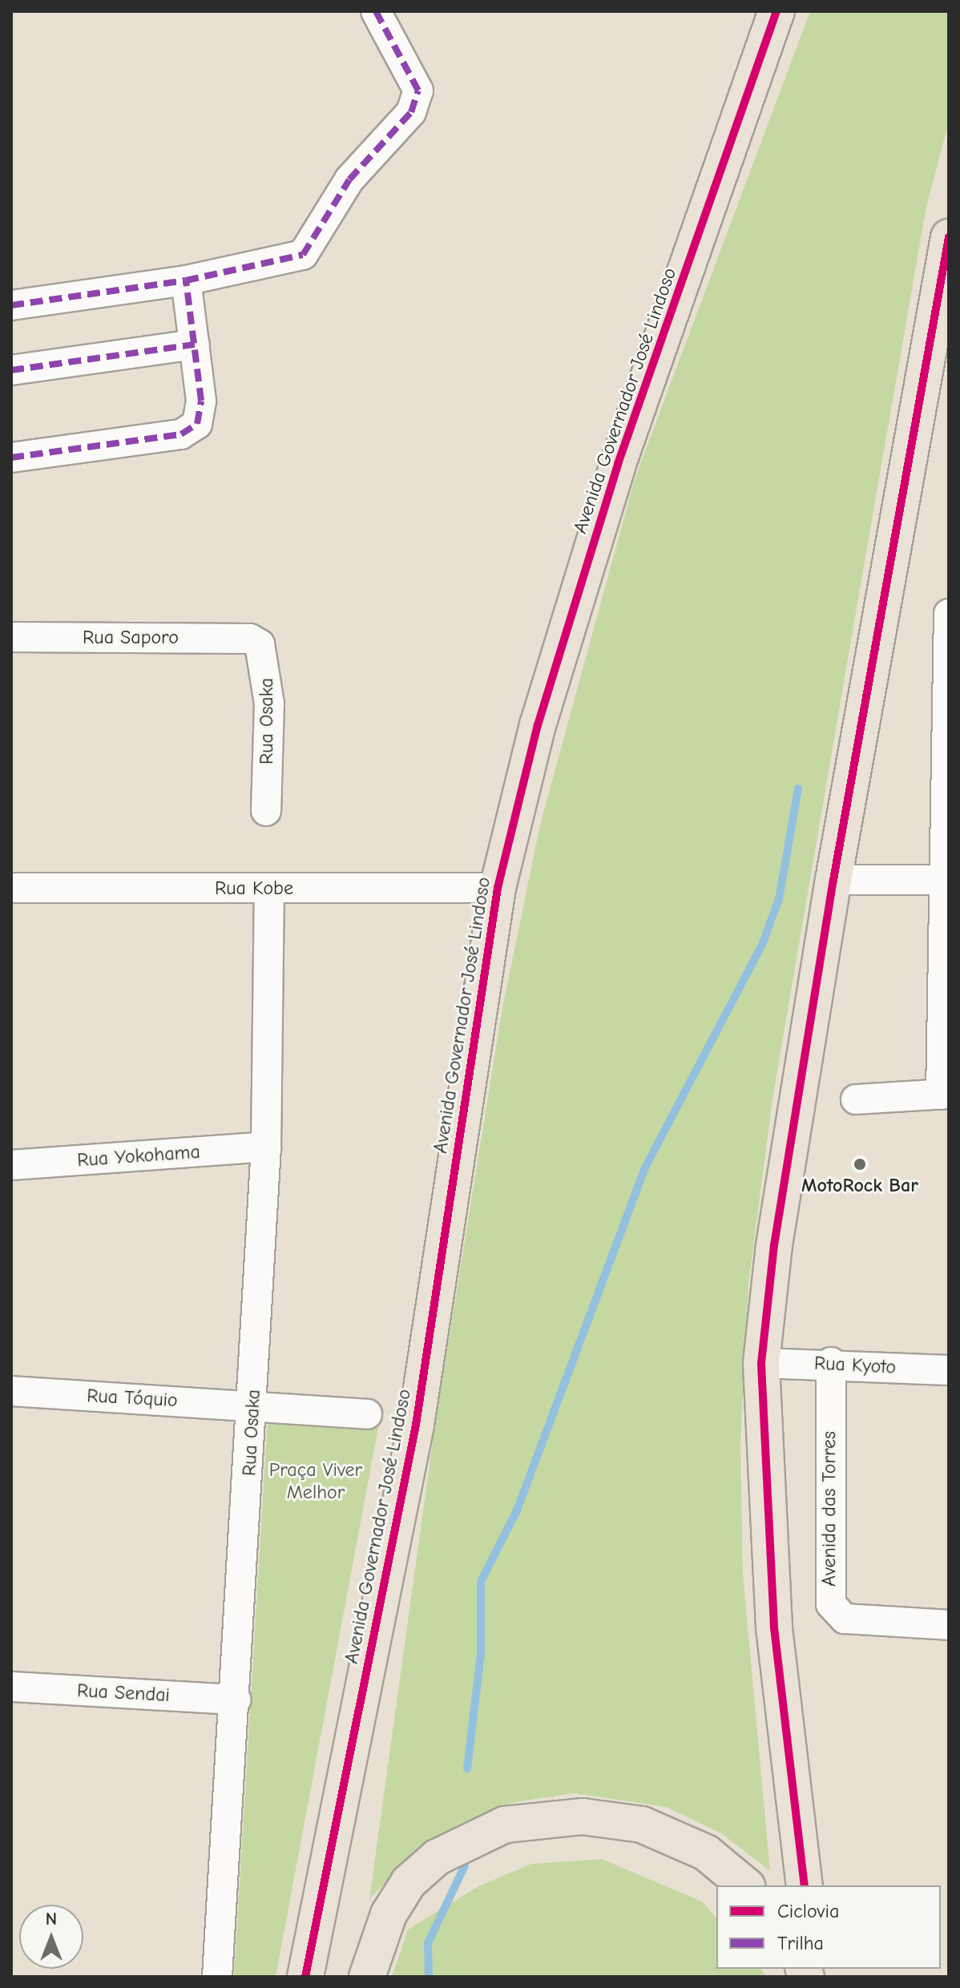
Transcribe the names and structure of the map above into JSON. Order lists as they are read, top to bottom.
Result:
{
  "streets": {
    "main road": ["Avenida Governador José Lindoso"],
    "street": [
      "Rua Saporo",
      "Rua Osaka",
      "Rua Kobe",
      "Rua Yokohama",
      "Rua Kyoto",
      "Rua Tóquio",
      "Avenida das Torres",
      "Rua Sendai"
    ]
  },
  "crossings": [
    ["Avenida Governador José Lindoso", "Rua Kobe"],
    ["Rua Saporo", "Rua Osaka"],
    ["Rua Osaka", "Rua Kobe"],
    ["Rua Osaka", "Rua Yokohama"],
    ["Rua Osaka", "Rua Tóquio"],
    ["Rua Osaka", "Rua Sendai"],
    ["Rua Kyoto", "Avenida das Torres"]
  ],
  "parks": ["Praça Viver Melhor"],
  "places": ["MotoRock Bar"],
  "legend": ["Ciclovia", "Trilha"],
  "north": "top"
}
